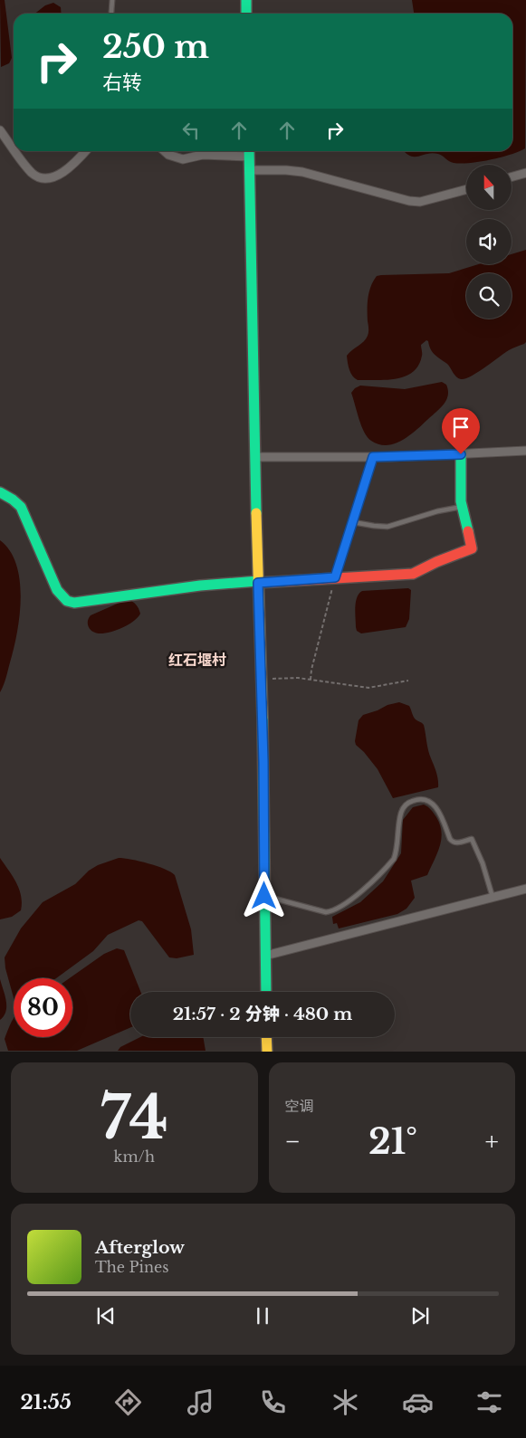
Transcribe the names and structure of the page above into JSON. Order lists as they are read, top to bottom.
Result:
{
  "districts": ["红石堰村"],
  "north": "top",
  "page": {
    "turn": ["250 m", "右转"],
    "limit": "80",
    "trip": "21:57 · 2 分钟 · 480 m",
    "tile": [
      ["74", "km/h"],
      "空调"
    ],
    "heat": ["−", "21°", "+"],
    "song": ["Afterglow", "The Pines"],
    "tabs": "21:55"
  }
}
